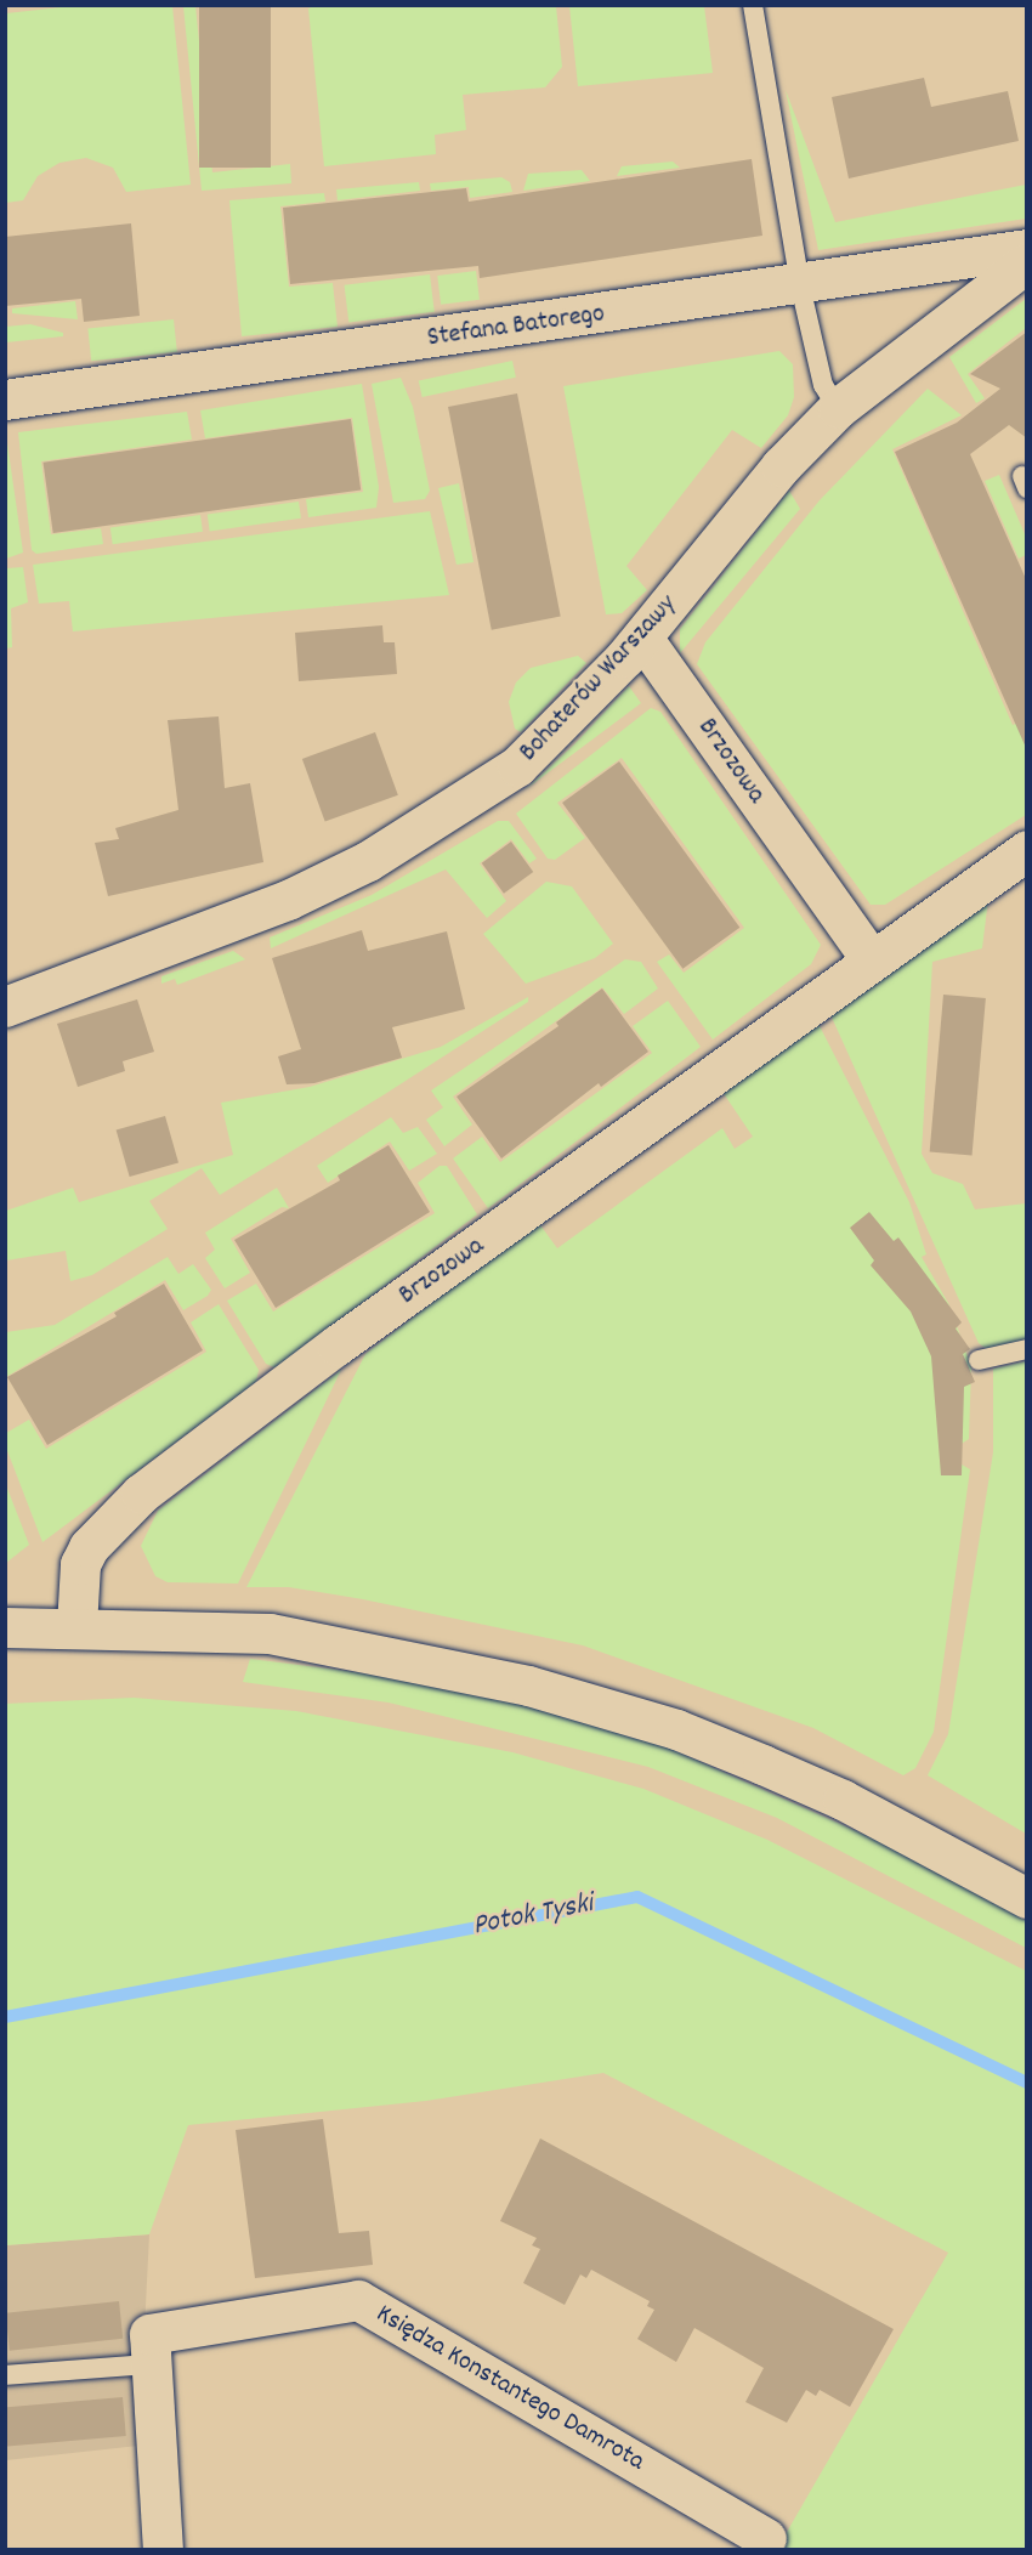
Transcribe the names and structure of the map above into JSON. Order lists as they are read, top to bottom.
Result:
{
  "streets": {
    "street": [
      "Stefana Batorego",
      "Bohaterów Warszawy",
      "Brzozowa",
      "Księdza Konstantego Damrota"
    ]
  },
  "crossings": [
    ["Bohaterów Warszawy", "Brzozowa"]
  ],
  "water": ["Potok Tyski"]
}
